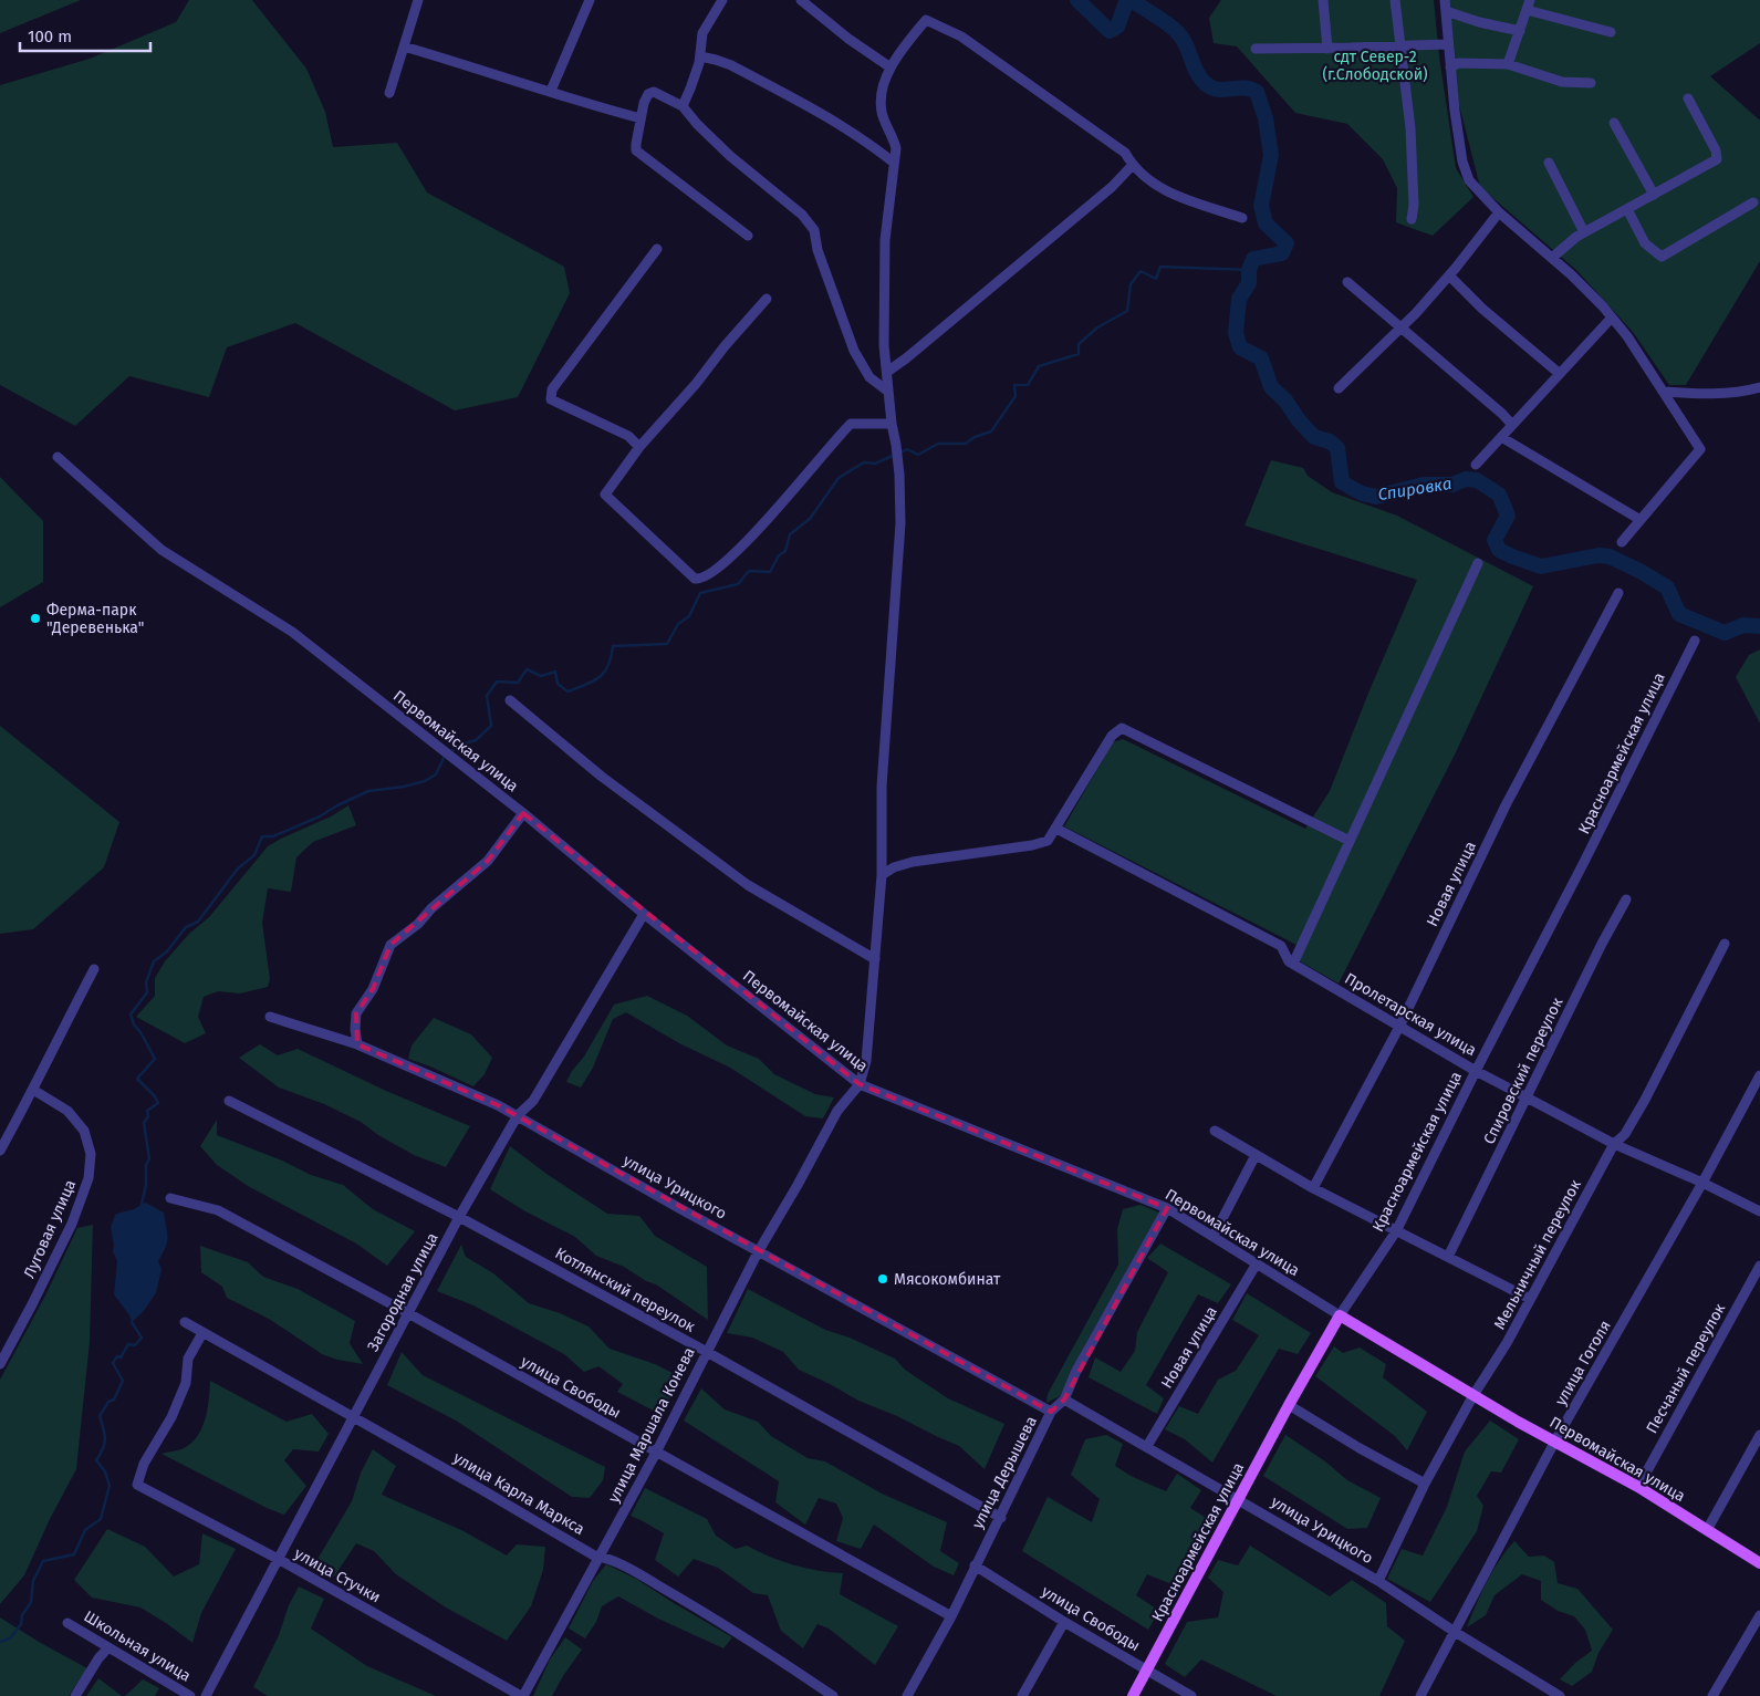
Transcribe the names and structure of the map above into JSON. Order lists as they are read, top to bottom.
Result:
{
  "streets": {
    "main road": ["Первомайская улица", "Красноармейская улица"],
    "street": [
      "Новая улица",
      "Пролетарская улица",
      "Спировский переулок",
      "улица Урицкого",
      "Луговая улица",
      "Мельничный переулок",
      "Котлянский переулок",
      "Загородная улица",
      "улица Гоголя",
      "Песчаный переулок",
      "улица Свободы",
      "улица Маршала Конева",
      "улица Дерышева",
      "улица Карла Маркса",
      "улица Стучки",
      "Школьная улица"
    ]
  },
  "crossings": [
    ["Первомайская улица", "Красноармейская улица"],
    ["Первомайская улица", "Новая улица"],
    ["Первомайская улица", "Мельничный переулок"],
    ["Первомайская улица", "Загородная улица"],
    ["Первомайская улица", "улица Гоголя"],
    ["Первомайская улица", "Песчаный переулок"],
    ["Первомайская улица", "улица Маршала Конева"],
    ["Первомайская улица", "улица Дерышева"],
    ["Красноармейская улица", "Пролетарская улица"],
    ["Красноармейская улица", "улица Урицкого"],
    ["Красноармейская улица", "улица Свободы"],
    ["Новая улица", "Пролетарская улица"],
    ["Новая улица", "улица Урицкого"],
    ["Пролетарская улица", "Спировский переулок"],
    ["Пролетарская улица", "Мельничный переулок"],
    ["Пролетарская улица", "улица Гоголя"],
    ["улица Урицкого", "Мельничный переулок"],
    ["улица Урицкого", "Загородная улица"],
    ["улица Урицкого", "улица Гоголя"],
    ["улица Урицкого", "улица Маршала Конева"],
    ["улица Урицкого", "улица Дерышева"],
    ["Котлянский переулок", "Загородная улица"],
    ["Котлянский переулок", "улица Маршала Конева"],
    ["Котлянский переулок", "улица Дерышева"],
    ["Загородная улица", "улица Свободы"],
    ["Загородная улица", "улица Карла Маркса"],
    ["Загородная улица", "улица Стучки"],
    ["улица Свободы", "улица Маршала Конева"],
    ["улица Свободы", "улица Дерышева"],
    ["улица Маршала Конева", "улица Карла Маркса"],
    ["улица Маршала Конева", "улица Стучки"],
    ["улица Карла Маркса", "улица Стучки"]
  ],
  "water": ["Спировка"],
  "parks": ["сдт Север-2 (г.Слободской)"],
  "places": ["Ферма-парк \"Деревенька\"", "Мясокомбинат"],
  "scale_bar": "100 m"
}
